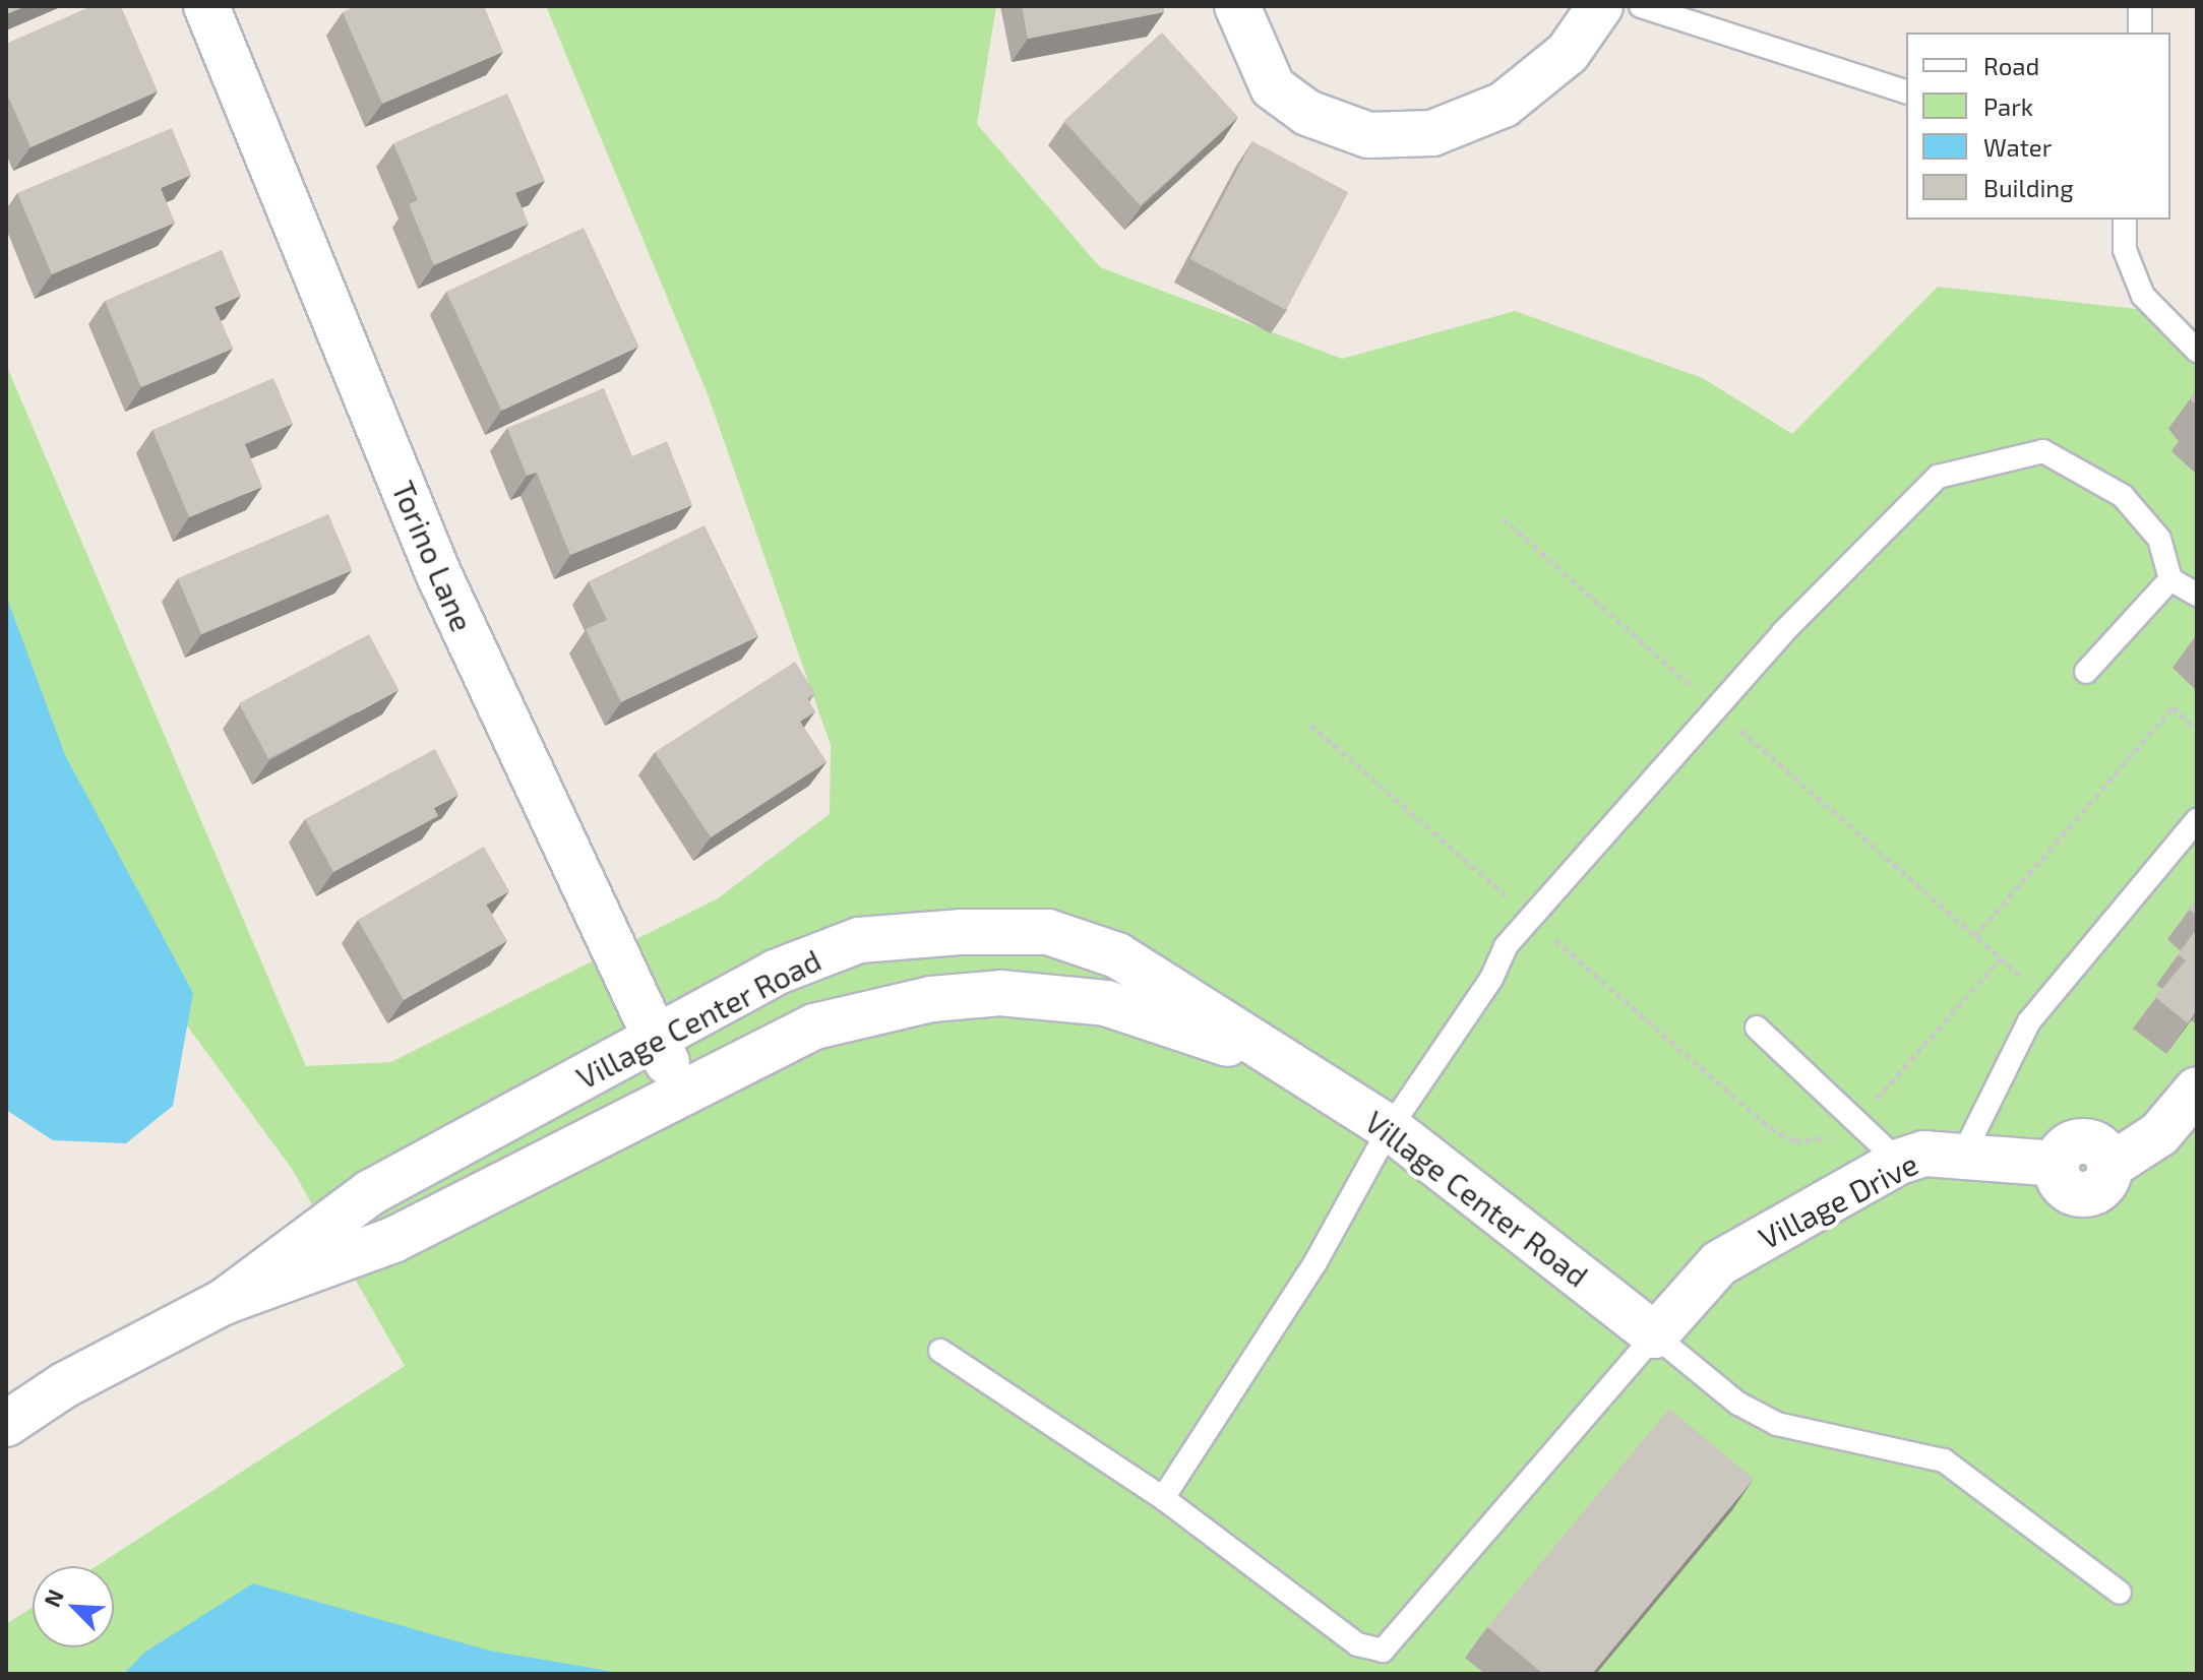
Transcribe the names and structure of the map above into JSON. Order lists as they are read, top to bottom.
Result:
{
  "streets": {
    "street": ["Torino Lane", "Village Center Road", "Village Drive"]
  },
  "crossings": [
    ["Torino Lane", "Village Center Road"],
    ["Village Center Road", "Village Drive"]
  ],
  "legend": [
    "Road",
    "Park",
    "Water",
    "Building"
  ],
  "north": "top left"
}
